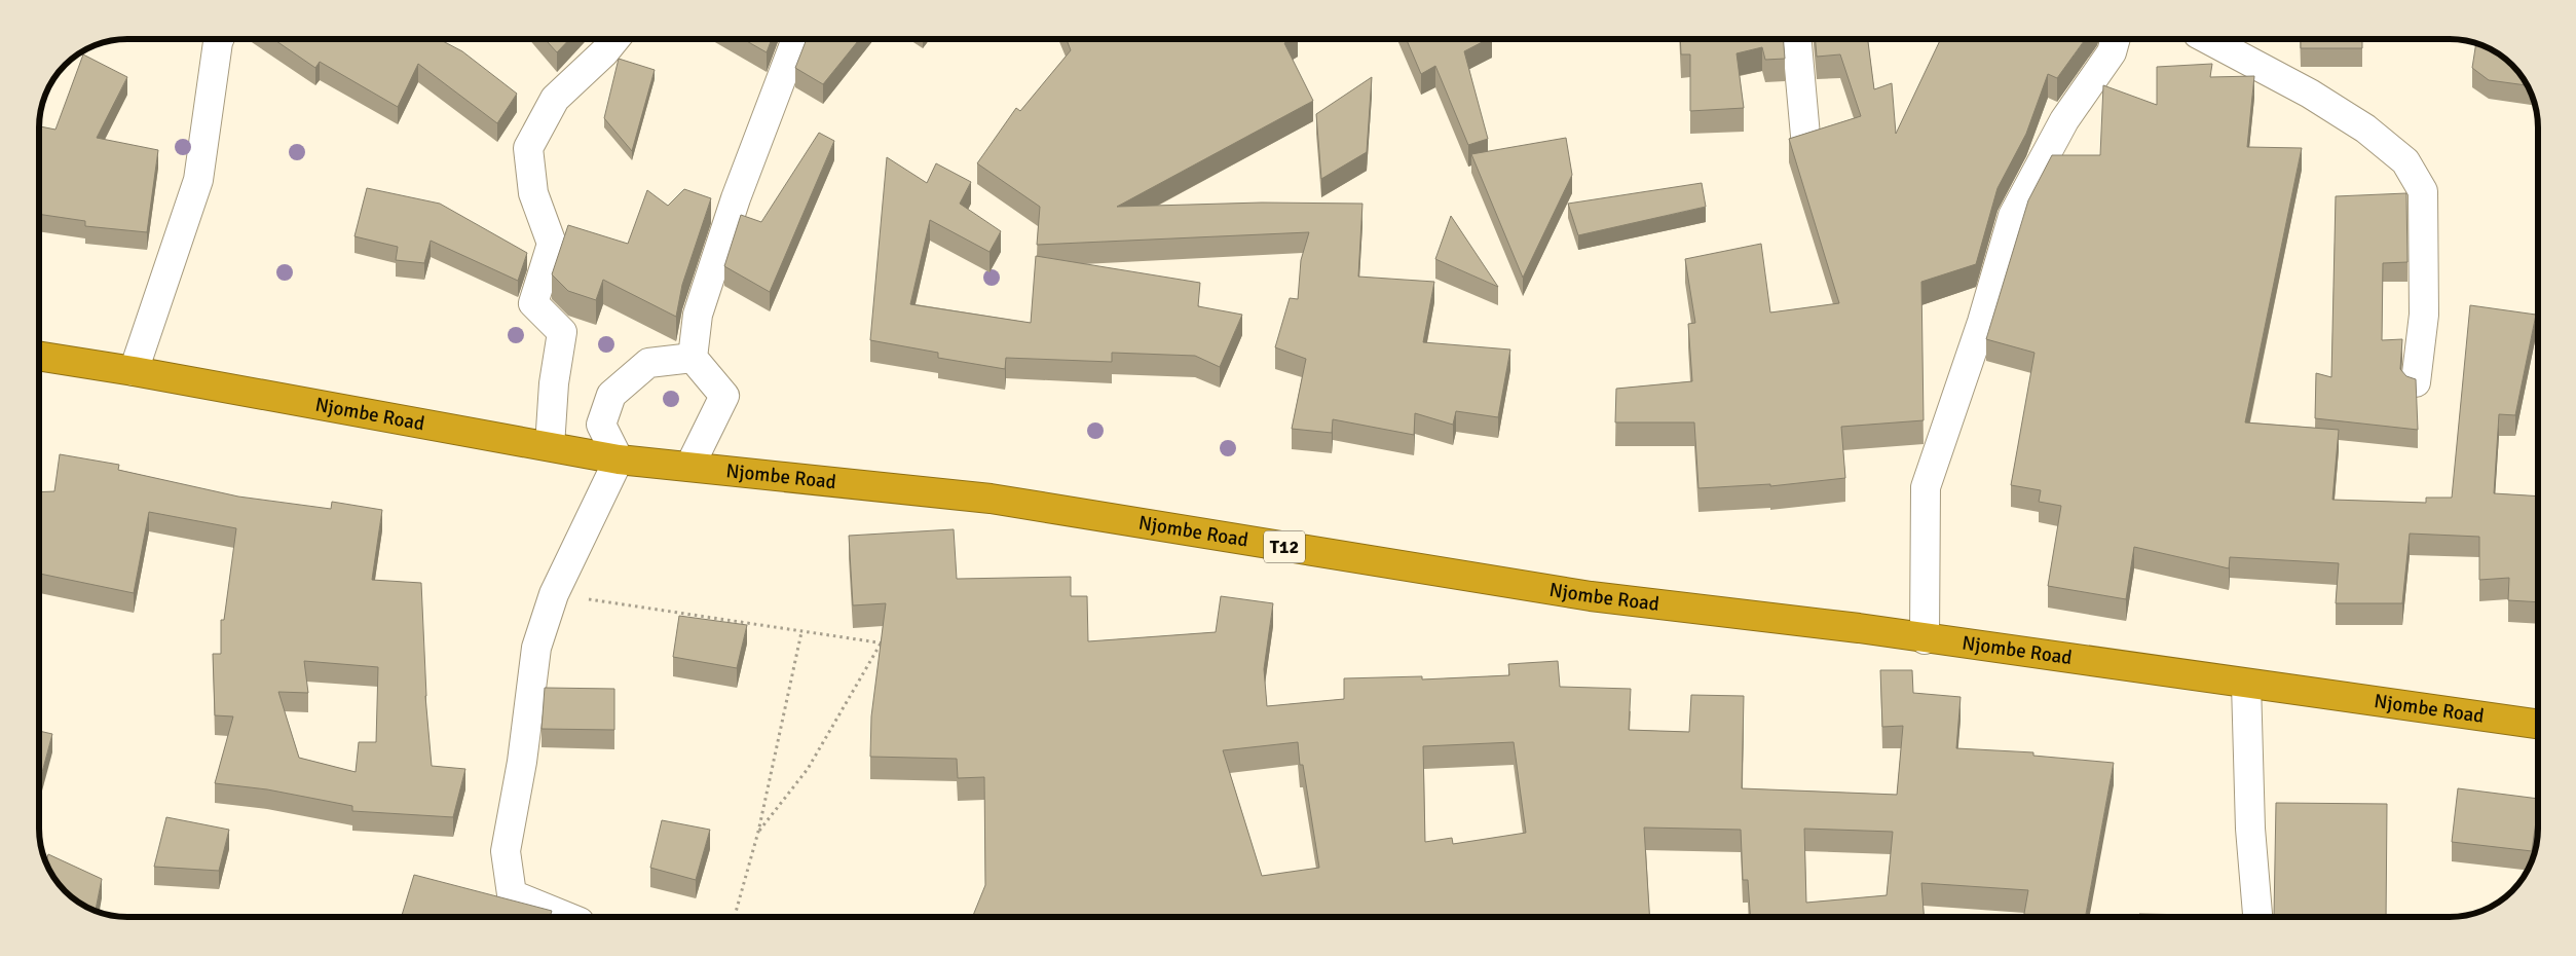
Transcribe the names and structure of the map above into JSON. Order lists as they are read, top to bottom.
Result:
{
  "streets": {
    "highway": ["Njombe Road", "T12"]
  }
}
